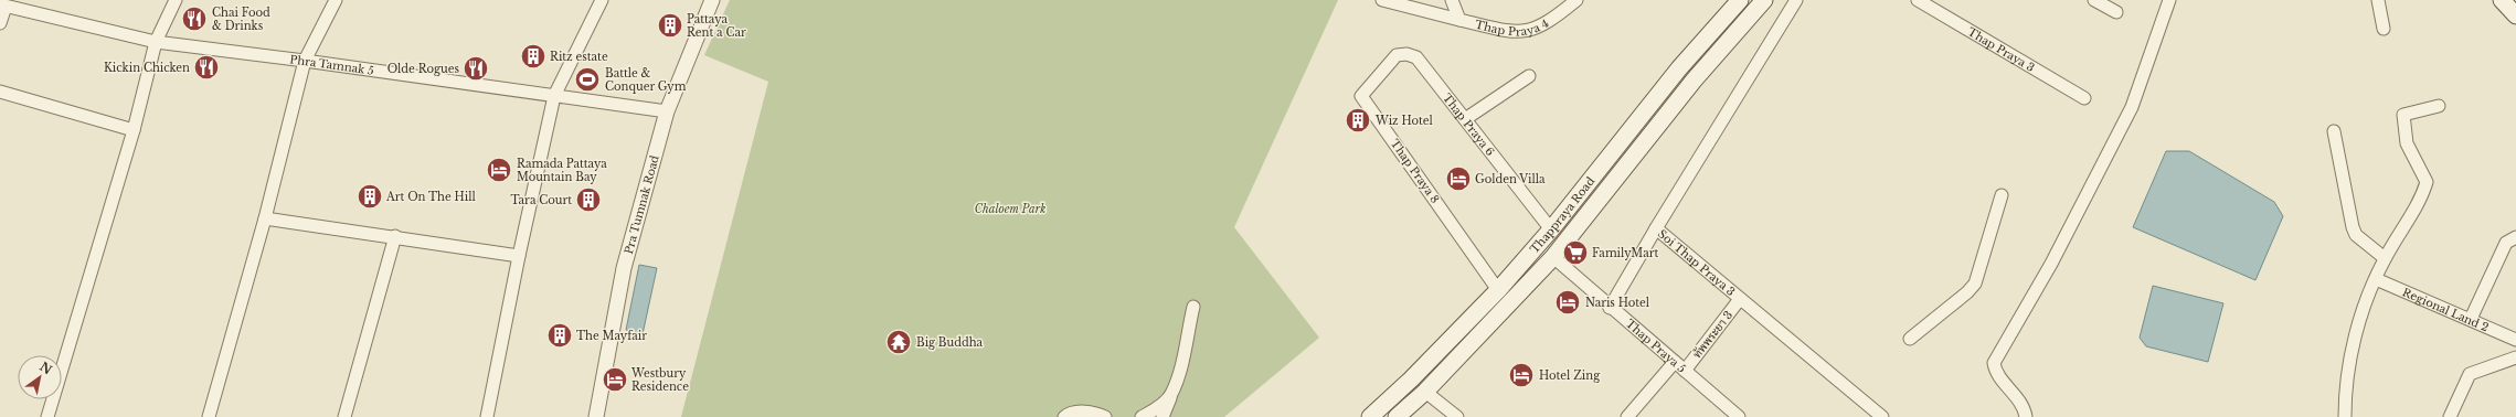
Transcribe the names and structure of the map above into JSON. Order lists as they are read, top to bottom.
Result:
{
  "streets": {
    "main road": ["Thappraya Road"],
    "street": [
      "Thap Praya 4",
      "Thap Praya 3",
      "Phra Tamnak 5",
      "Thap Praya 6",
      "Thap Praya 8",
      "Pra Tumnak Road",
      "Soi Thap Praya 3",
      "Regional Land 2",
      "ทัพพระยา 3",
      "Thap Praya 5"
    ]
  },
  "crossings": [
    ["Phra Tamnak 5", "Pra Tumnak Road"],
    ["Thap Praya 6", "Thap Praya 8"],
    ["Thap Praya 6", "Thappraya Road"],
    ["Thap Praya 8", "Thappraya Road"],
    ["Thappraya Road", "Thap Praya 5"],
    ["Soi Thap Praya 3", "ทัพพระยา 3"],
    ["ทัพพระยา 3", "Thap Praya 5"]
  ],
  "parks": ["Chaloem Park"],
  "places": {
    "restaurant": ["Chai Food & Drinks", "Kickin Chicken", "Olde Rogues"],
    "building": [
      "Pattaya Rent a Car",
      "Ritz estate",
      "Wiz Hotel",
      "Art On The Hill",
      "Tara Court",
      "The Mayfair"
    ],
    "sports": ["Battle & Conquer Gym"],
    "hotel": [
      "Ramada Pattaya Mountain Bay",
      "Golden Villa",
      "Naris Hotel",
      "Hotel Zing",
      "Westbury Residence"
    ],
    "supermarket": ["FamilyMart"],
    "temple": ["Big Buddha"]
  },
  "north": "top right"
}
